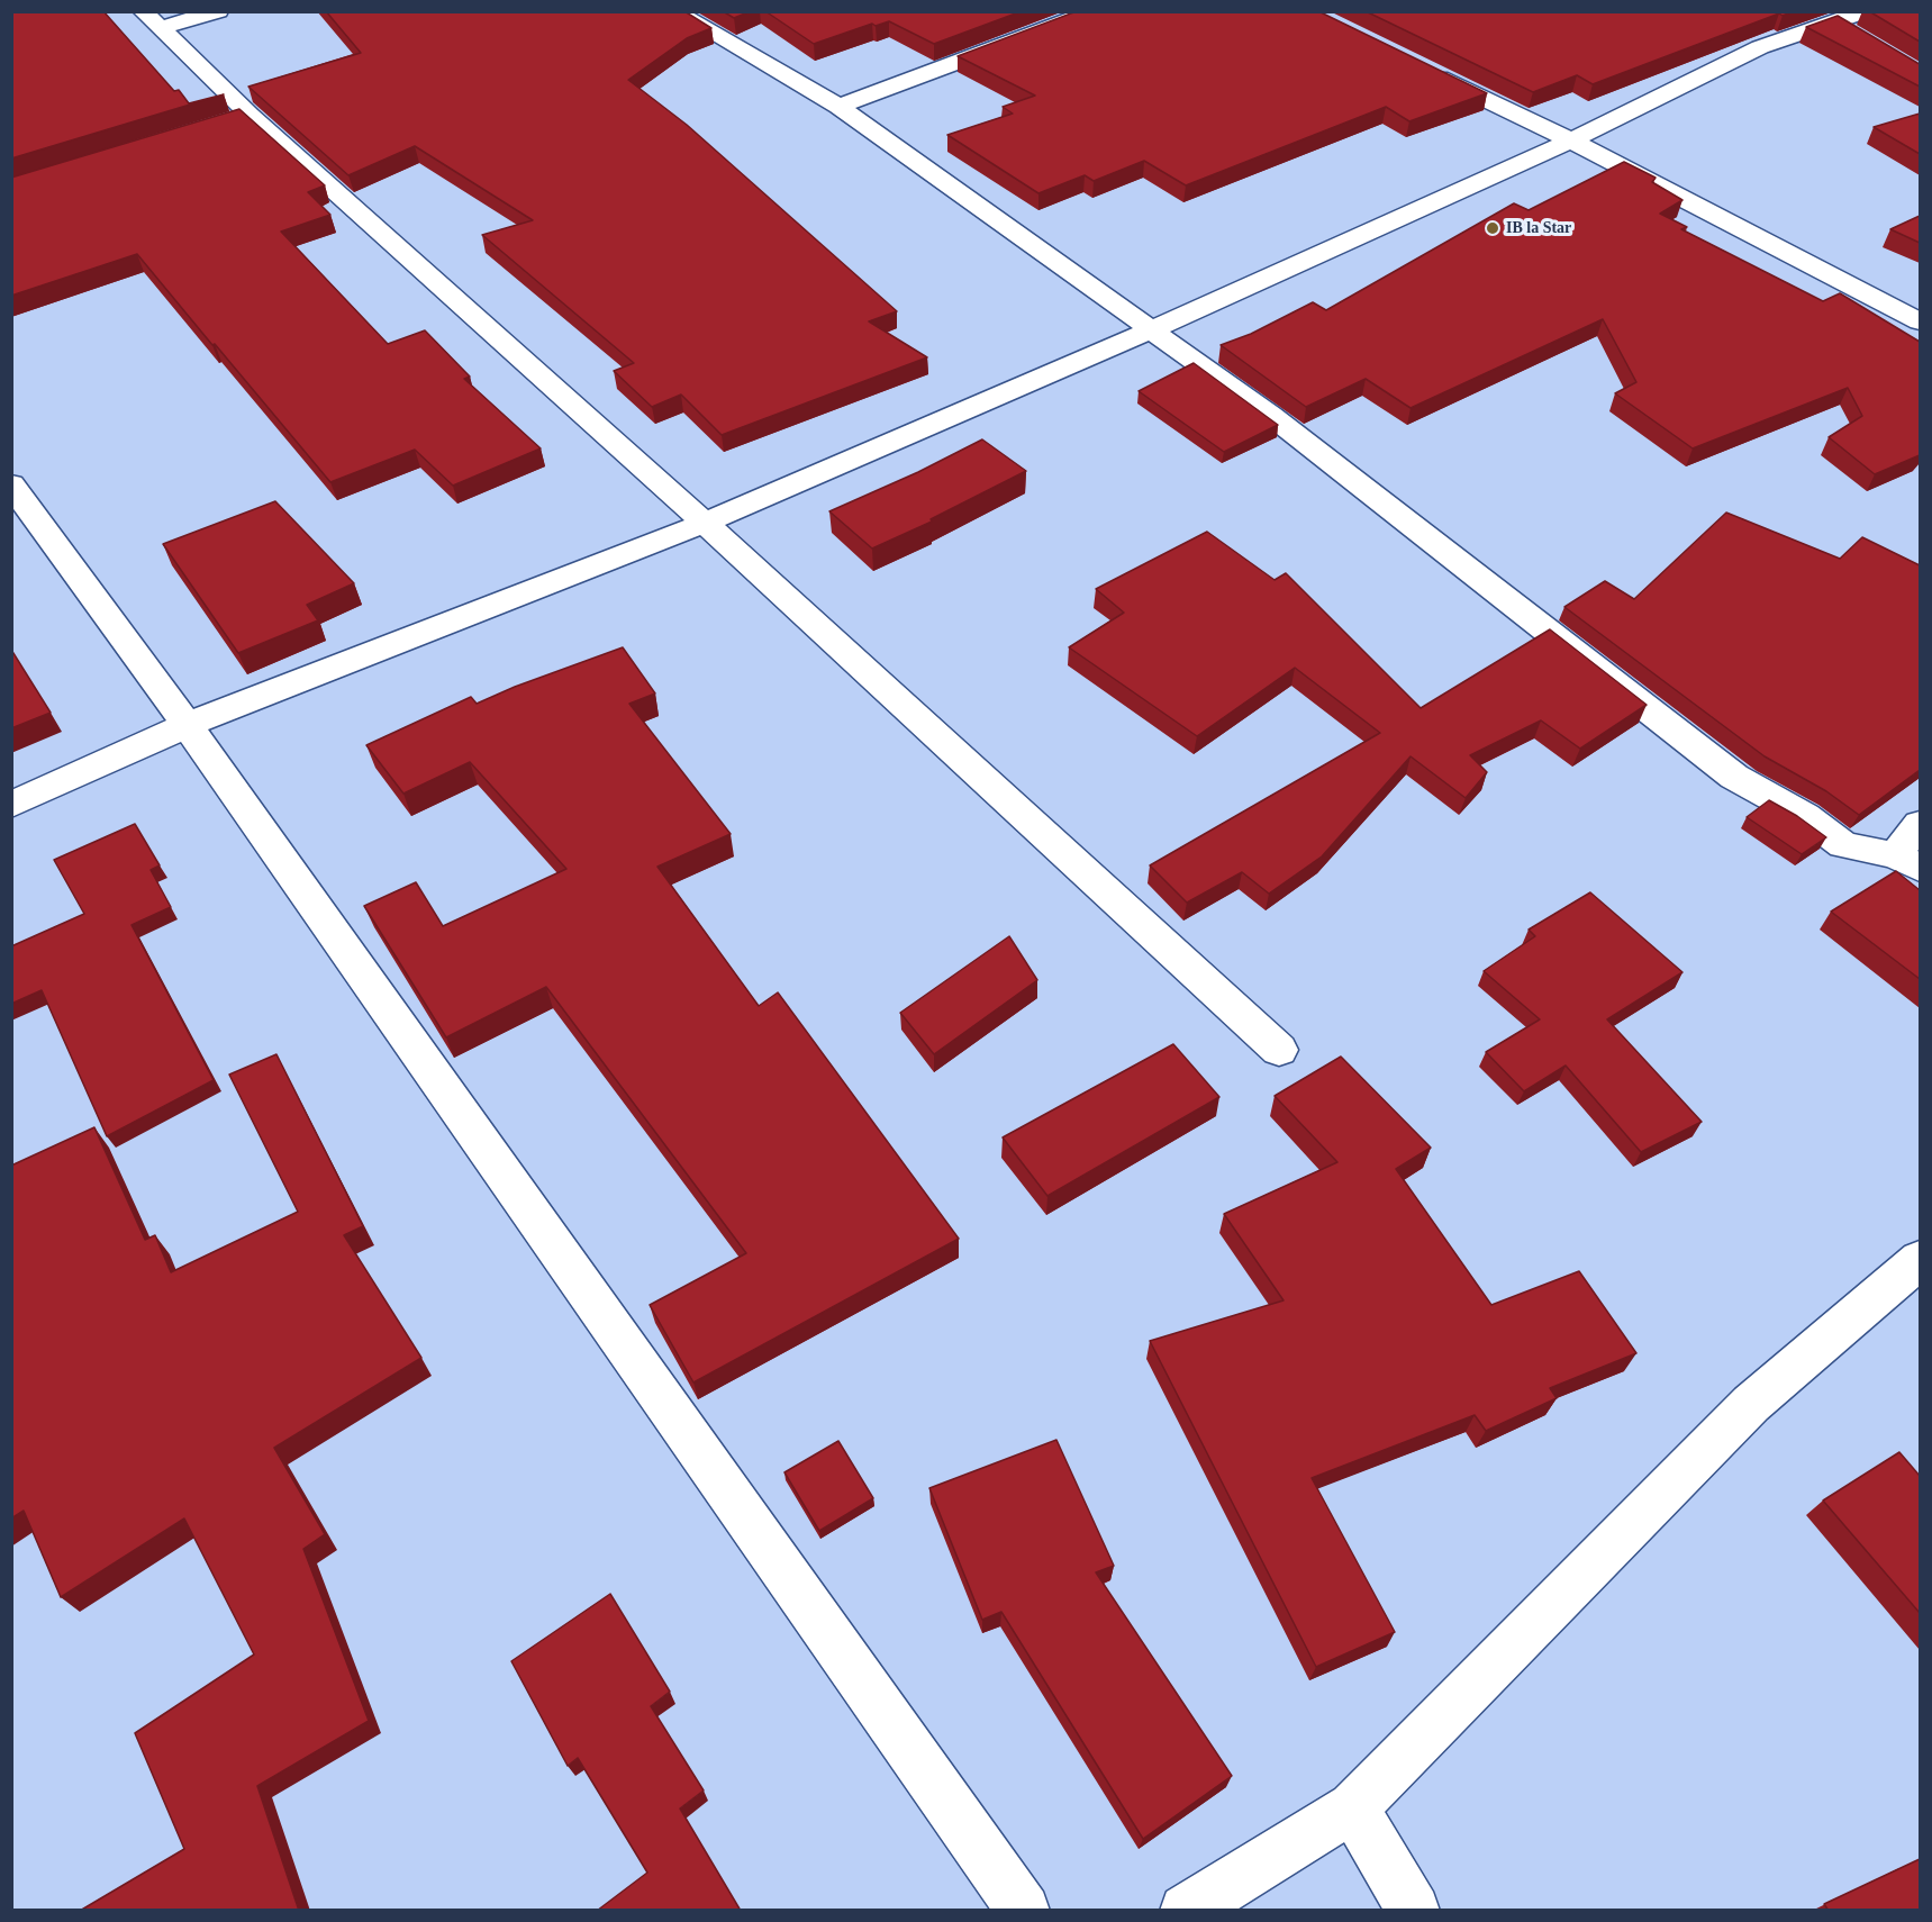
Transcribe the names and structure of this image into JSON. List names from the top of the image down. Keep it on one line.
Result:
{"places":["IB la Star"]}
